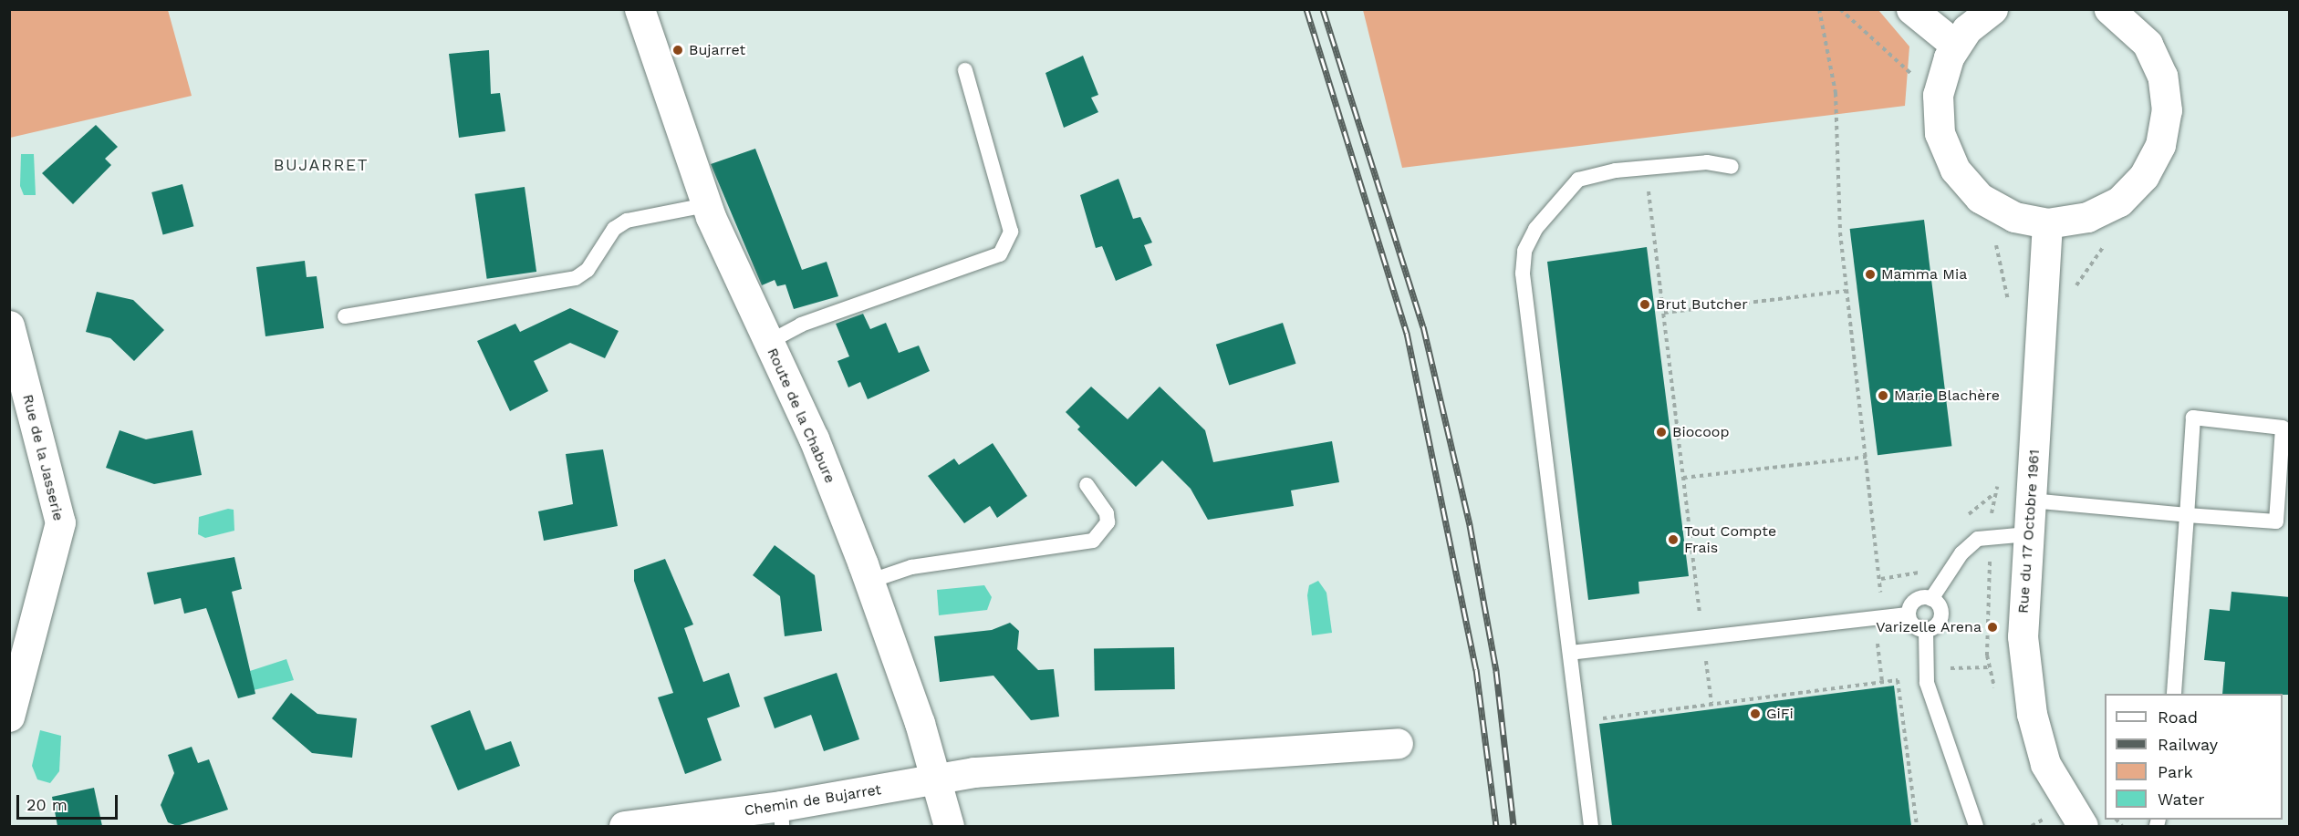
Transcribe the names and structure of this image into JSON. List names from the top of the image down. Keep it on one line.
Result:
{"streets":{"street":["Route de la Chabure","Rue de la Jasserie","Rue du 17 Octobre 1961","Chemin de Bujarret"]},"crossings":[["Route de la Chabure","Chemin de Bujarret"]],"districts":["BUJARRET"],"places":["Bujarret","Mamma Mia","Brut Butcher","Marie Blachère","Biocoop","Tout Compte Frais","Varizelle Arena","GiFi"],"legend":["Road","Railway","Park","Water"],"scale_bar":"20 m"}
